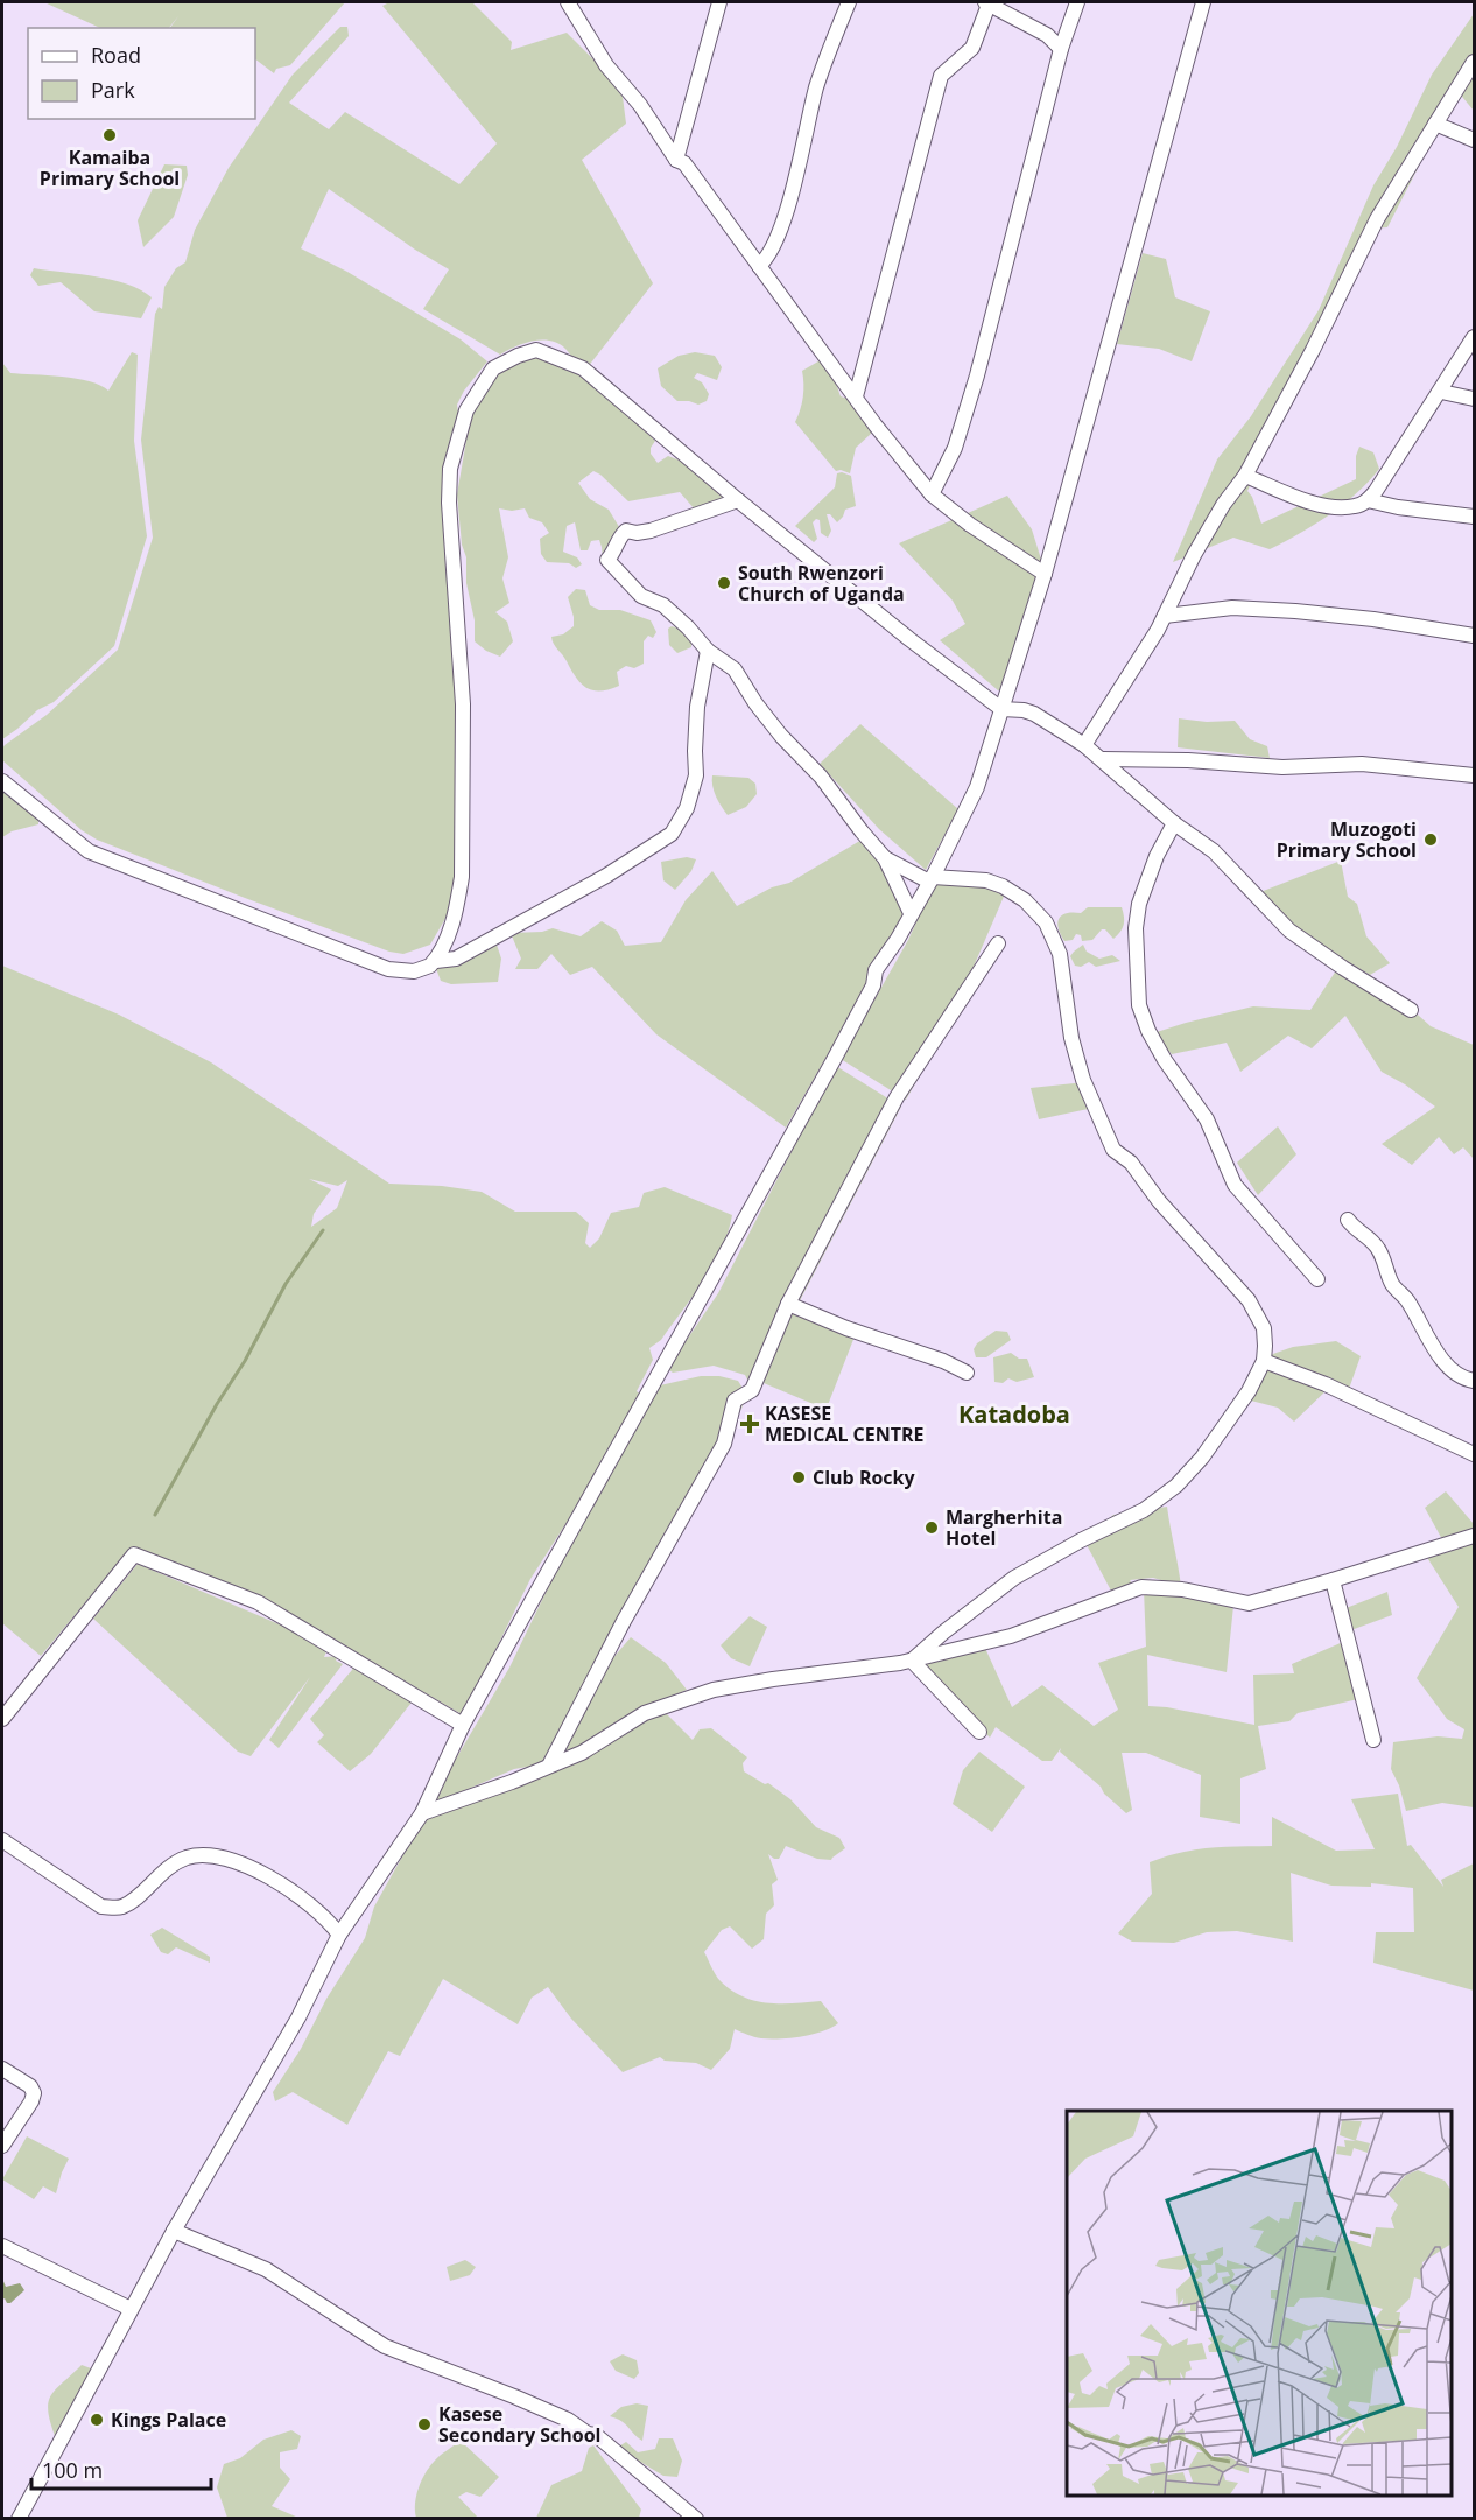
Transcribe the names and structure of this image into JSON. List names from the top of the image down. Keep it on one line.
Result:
{"districts":["Katadoba"],"places":{"other":["Kamaiba Primary School","South Rwenzori Church of Uganda","Muzogoti Primary School","Club Rocky","Margherhita Hotel","Kings Palace","Kasese Secondary School"],"health":["KASESE MEDICAL CENTRE"]},"legend":["Road","Park"],"scale_bar":"100 m"}
